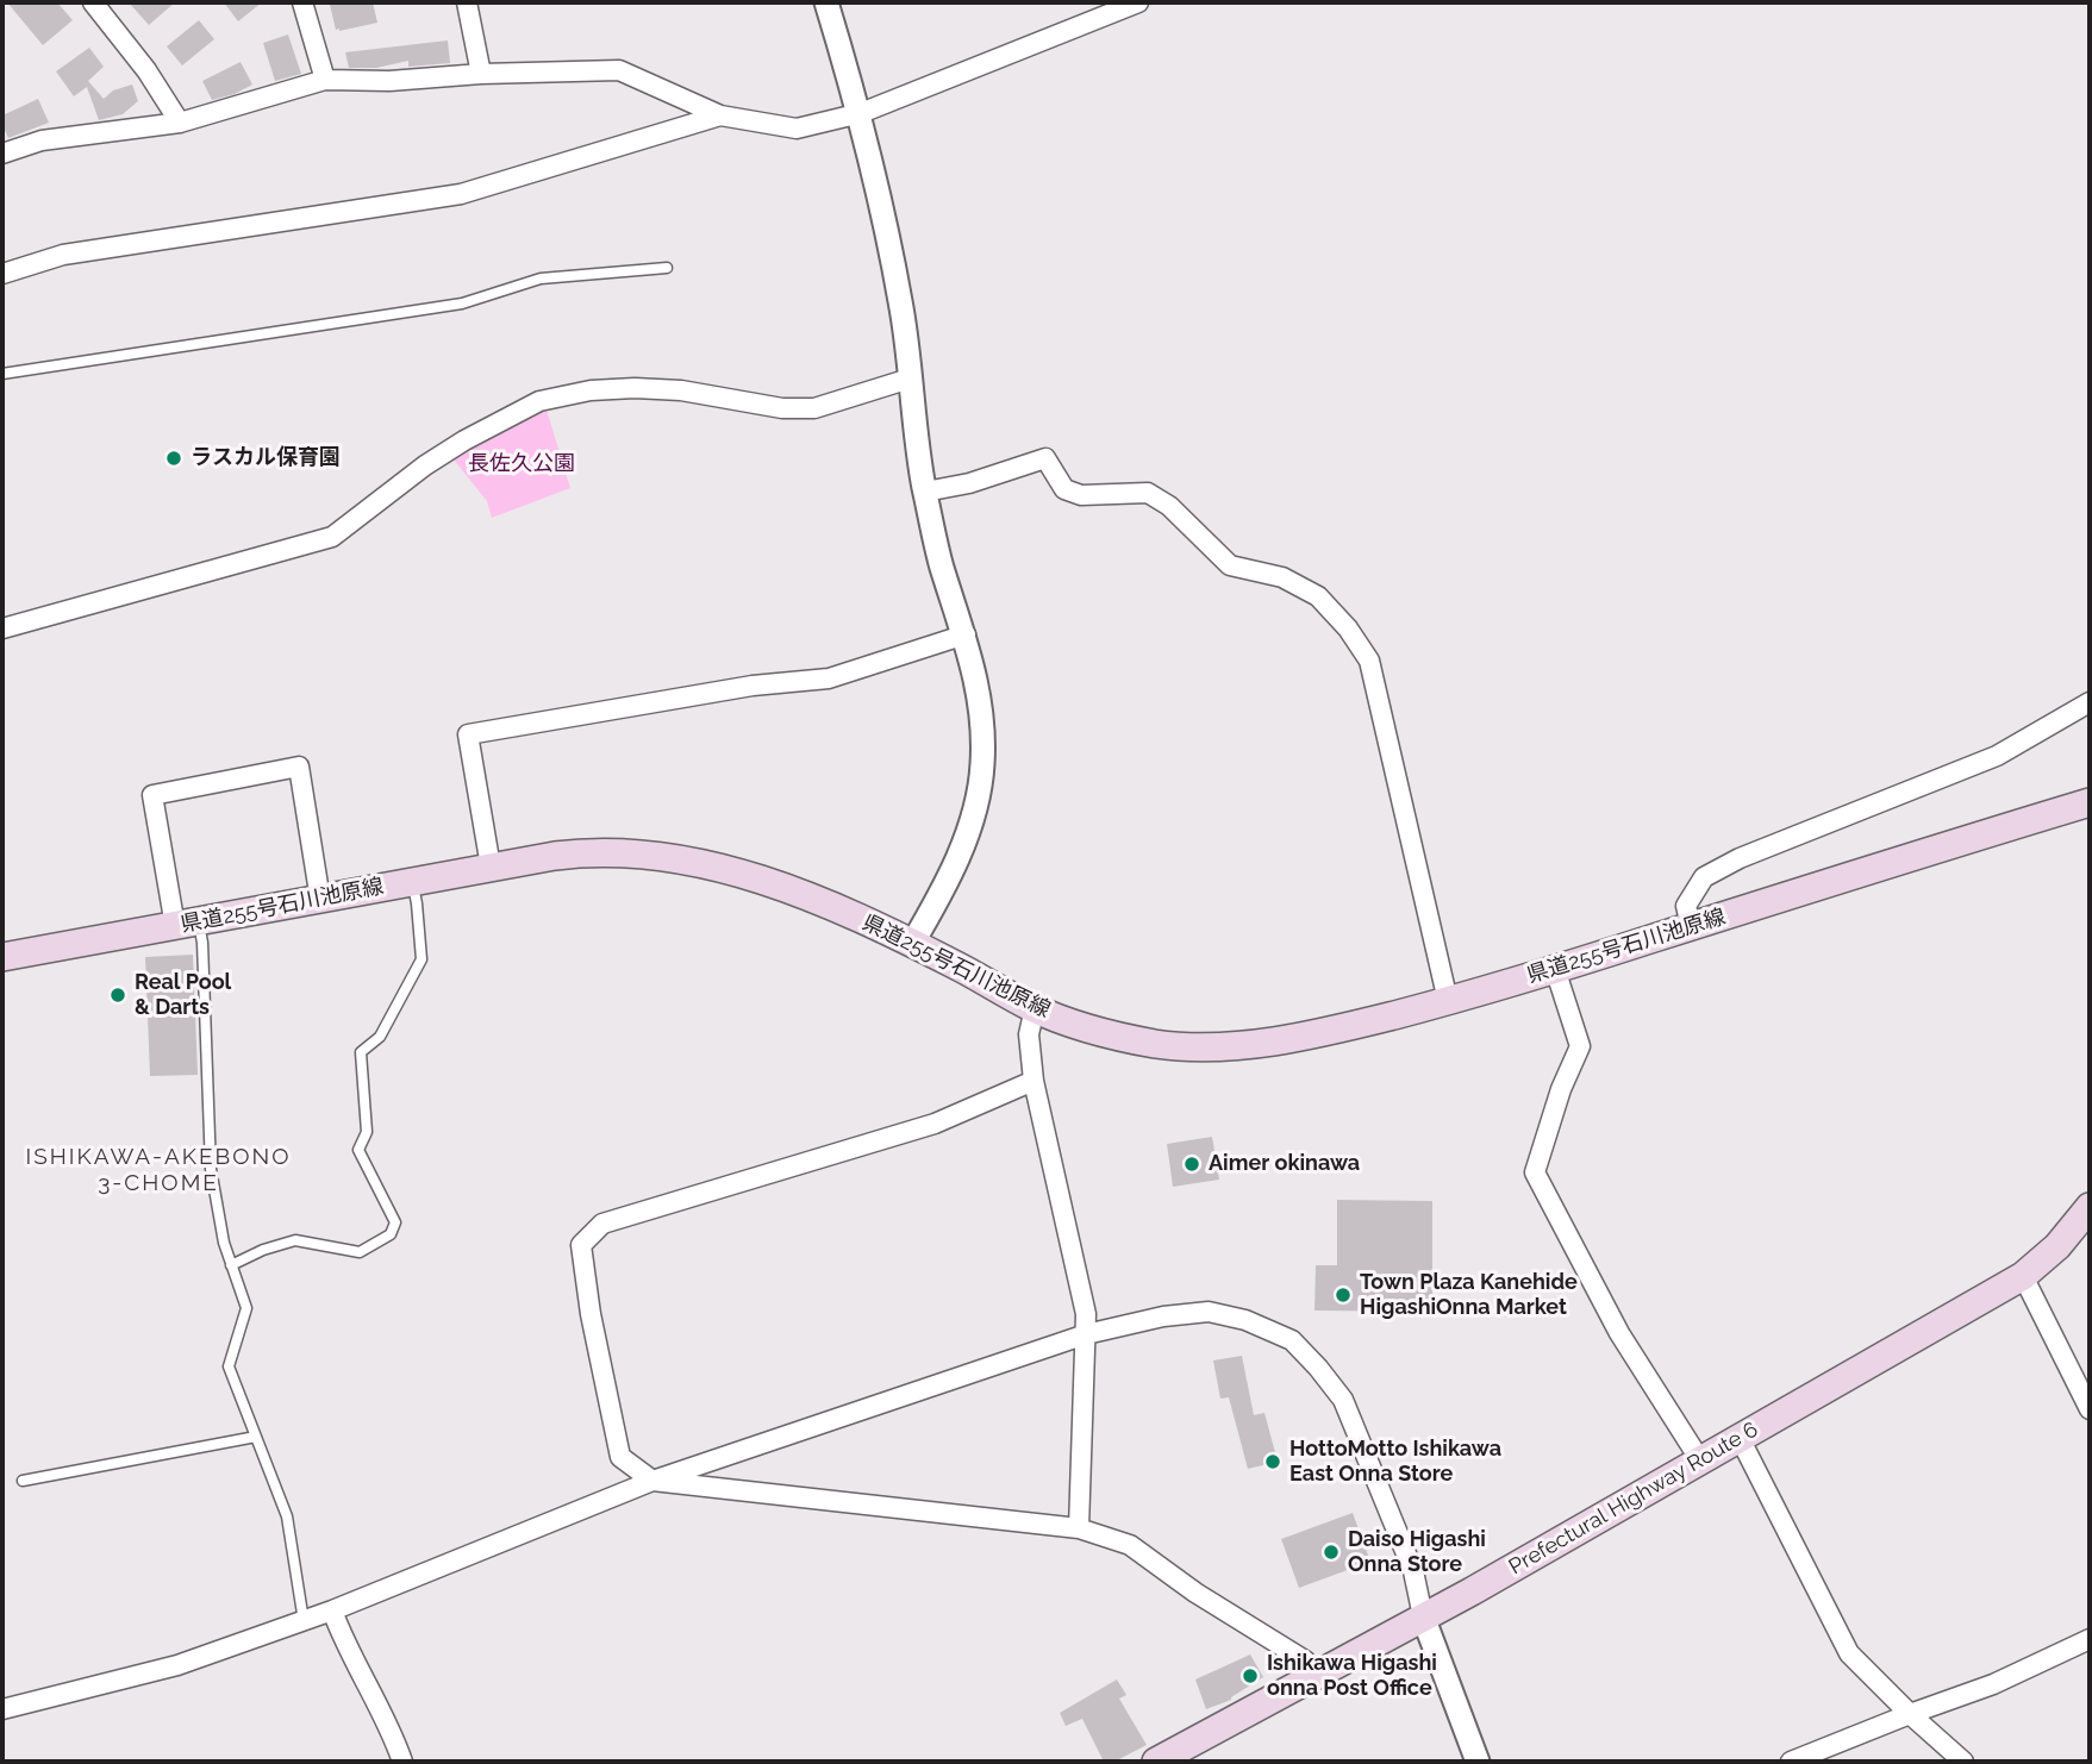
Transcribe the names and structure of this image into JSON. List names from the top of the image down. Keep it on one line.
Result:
{"streets":{"main road":["県道255号石川池原線","Prefectural Highway Route 6"]},"districts":["ISHIKAWA-AKEBONO 3-CHOME"],"parks":["長佐久公園"],"places":["ラスカル保育園","Real Pool & Darts","Aimer okinawa","Town Plaza Kanehide HigashiOnna Market","HottoMotto Ishikawa East Onna Store","Daiso Higashi Onna Store","Ishikawa Higashi onna Post Office"]}
